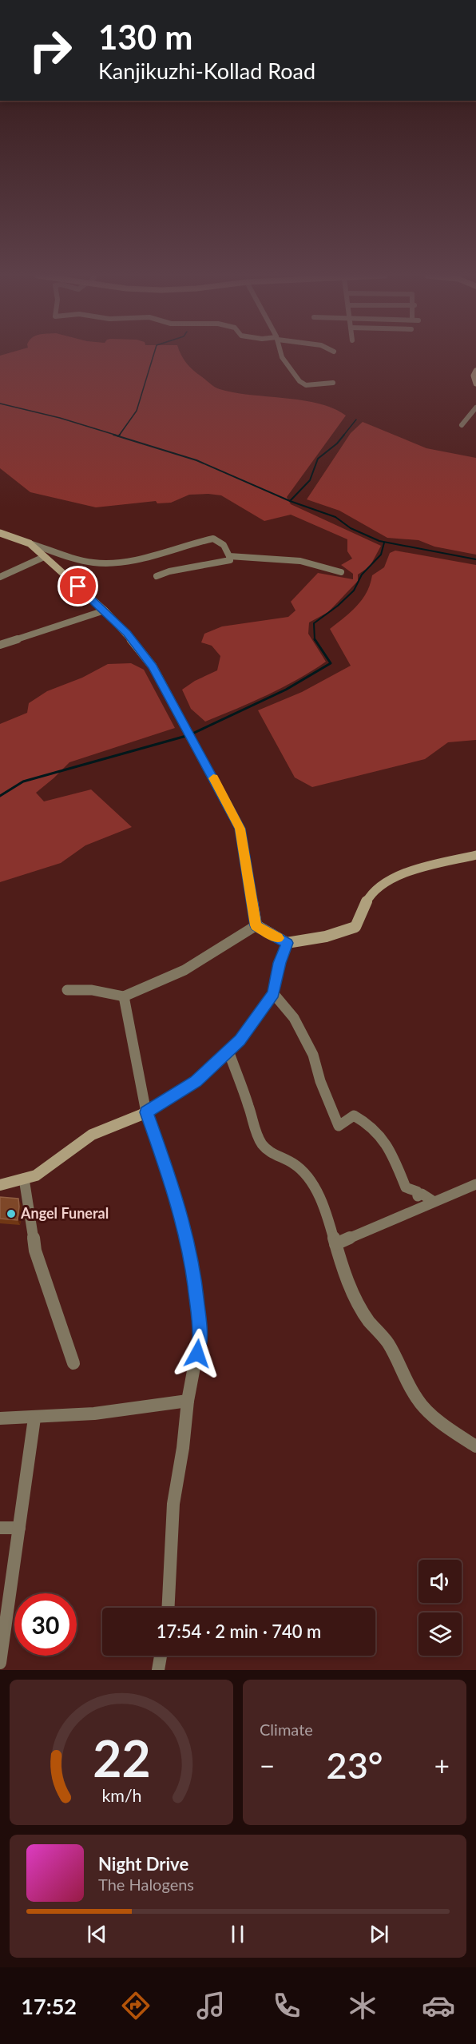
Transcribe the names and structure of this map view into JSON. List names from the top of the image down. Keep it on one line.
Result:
{"places":["Angel Funeral"],"page":{"turn":["130 m","Kanjikuzhi-Kollad Road"],"limit":"30","trip":"17:54 · 2 min · 740 m","tile":"Climate","heat":["−","23°","+"],"song":["Night Drive","The Halogens"],"tabs":"17:52","gauge":["22","km/h"]}}
